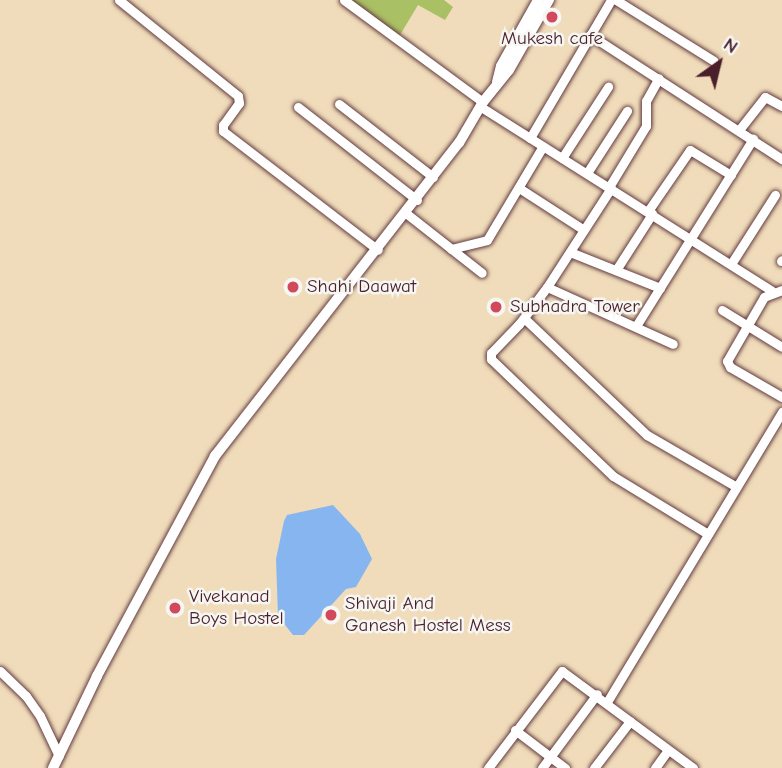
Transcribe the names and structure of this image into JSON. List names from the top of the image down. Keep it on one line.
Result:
{"places":["Mukesh cafe","Shahi Daawat","Subhadra Tower","Vivekanad Boys Hostel","Shivaji And Ganesh Hostel Mess"],"north":"top right"}
